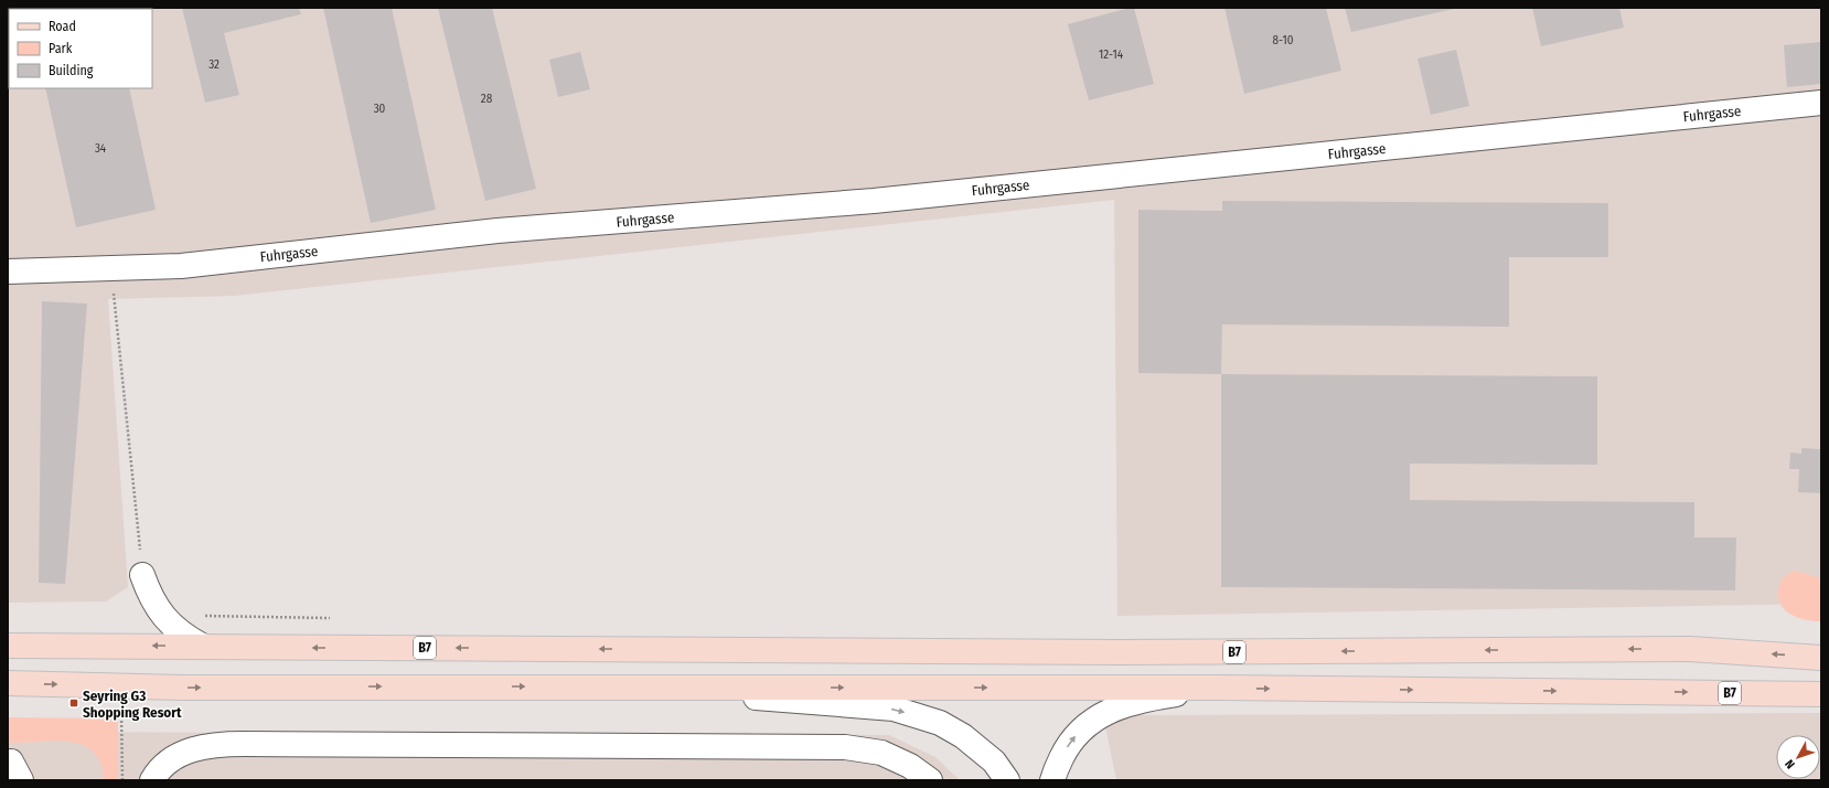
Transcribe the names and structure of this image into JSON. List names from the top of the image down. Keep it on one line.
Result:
{"streets":{"main road":["B7"],"street":["Fuhrgasse"]},"places":{"transit":["Seyring G3 Shopping Resort"]},"house_numbers":["8-10","12-14","32","28","30","34"],"legend":["Road","Park","Building"],"north":"bottom left"}
